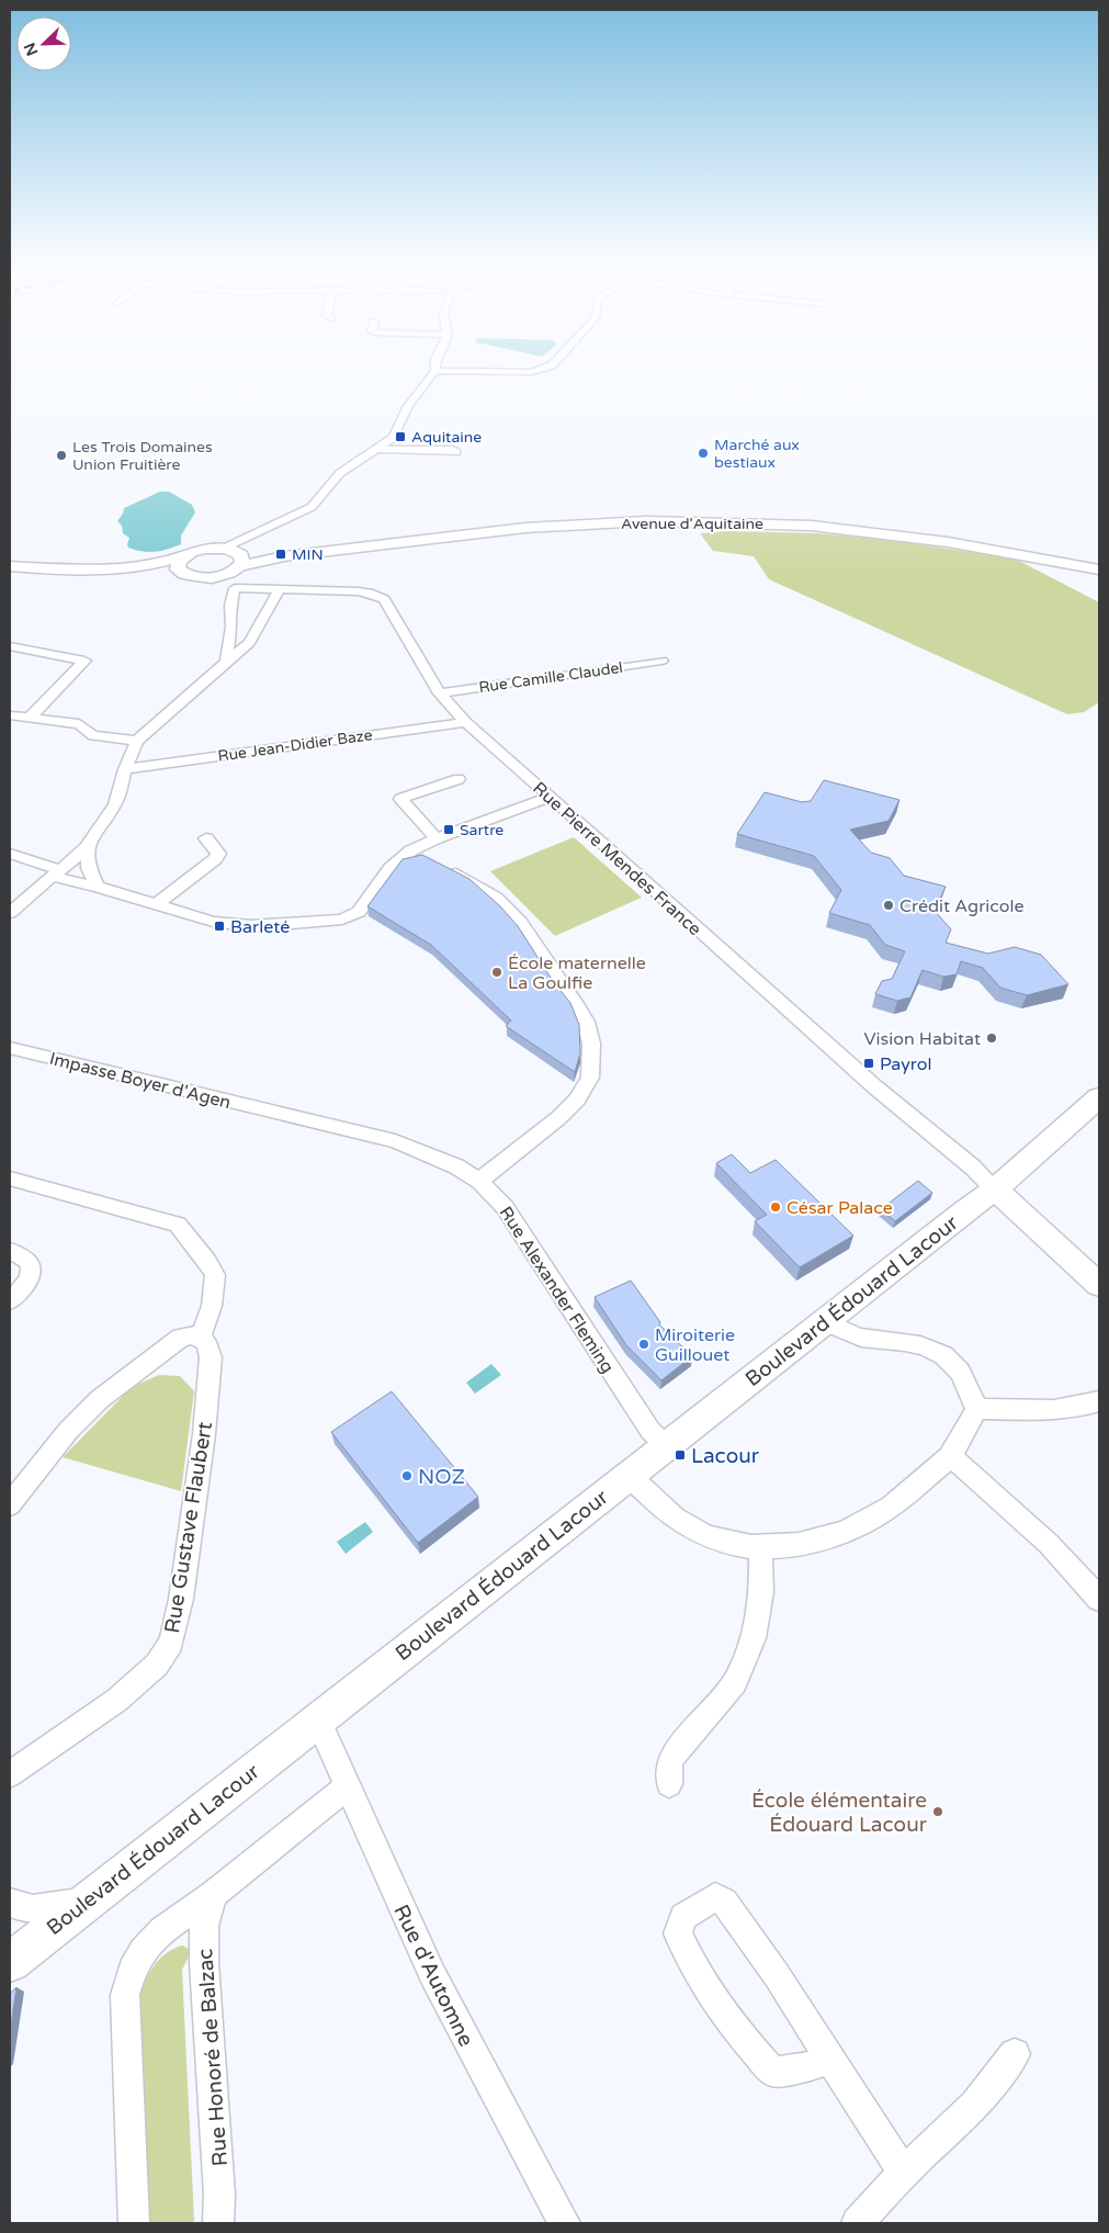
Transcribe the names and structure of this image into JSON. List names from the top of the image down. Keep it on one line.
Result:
{"streets":{"street":["Avenue d'Aquitaine","Rue Camille Claudel","Rue Jean-Didier Baze","Rue Pierre Mendes France","Impasse Boyer d'Agen","Rue Alexander Fleming","Boulevard Édouard Lacour","Rue Gustave Flaubert","Rue d'Automne","Rue Honoré de Balzac"]},"crossings":[["Rue Camille Claudel","Rue Pierre Mendes France"],["Rue Jean-Didier Baze","Rue Pierre Mendes France"],["Rue Pierre Mendes France","Boulevard Édouard Lacour"],["Impasse Boyer d'Agen","Rue Alexander Fleming"],["Rue Alexander Fleming","Boulevard Édouard Lacour"],["Boulevard Édouard Lacour","Rue d'Automne"]],"places":{"transit":["Aquitaine","MIN","Sartre","Barleté","Payrol","Lacour"],"other":["Marché aux bestiaux","Les Trois Domaines Union Fruitière","Crédit Agricole","École maternelle La Goulfie","Vision Habitat","César Palace","Miroiterie Guillouet","NOZ","École élémentaire Édouard Lacour"]},"north":"bottom left"}
